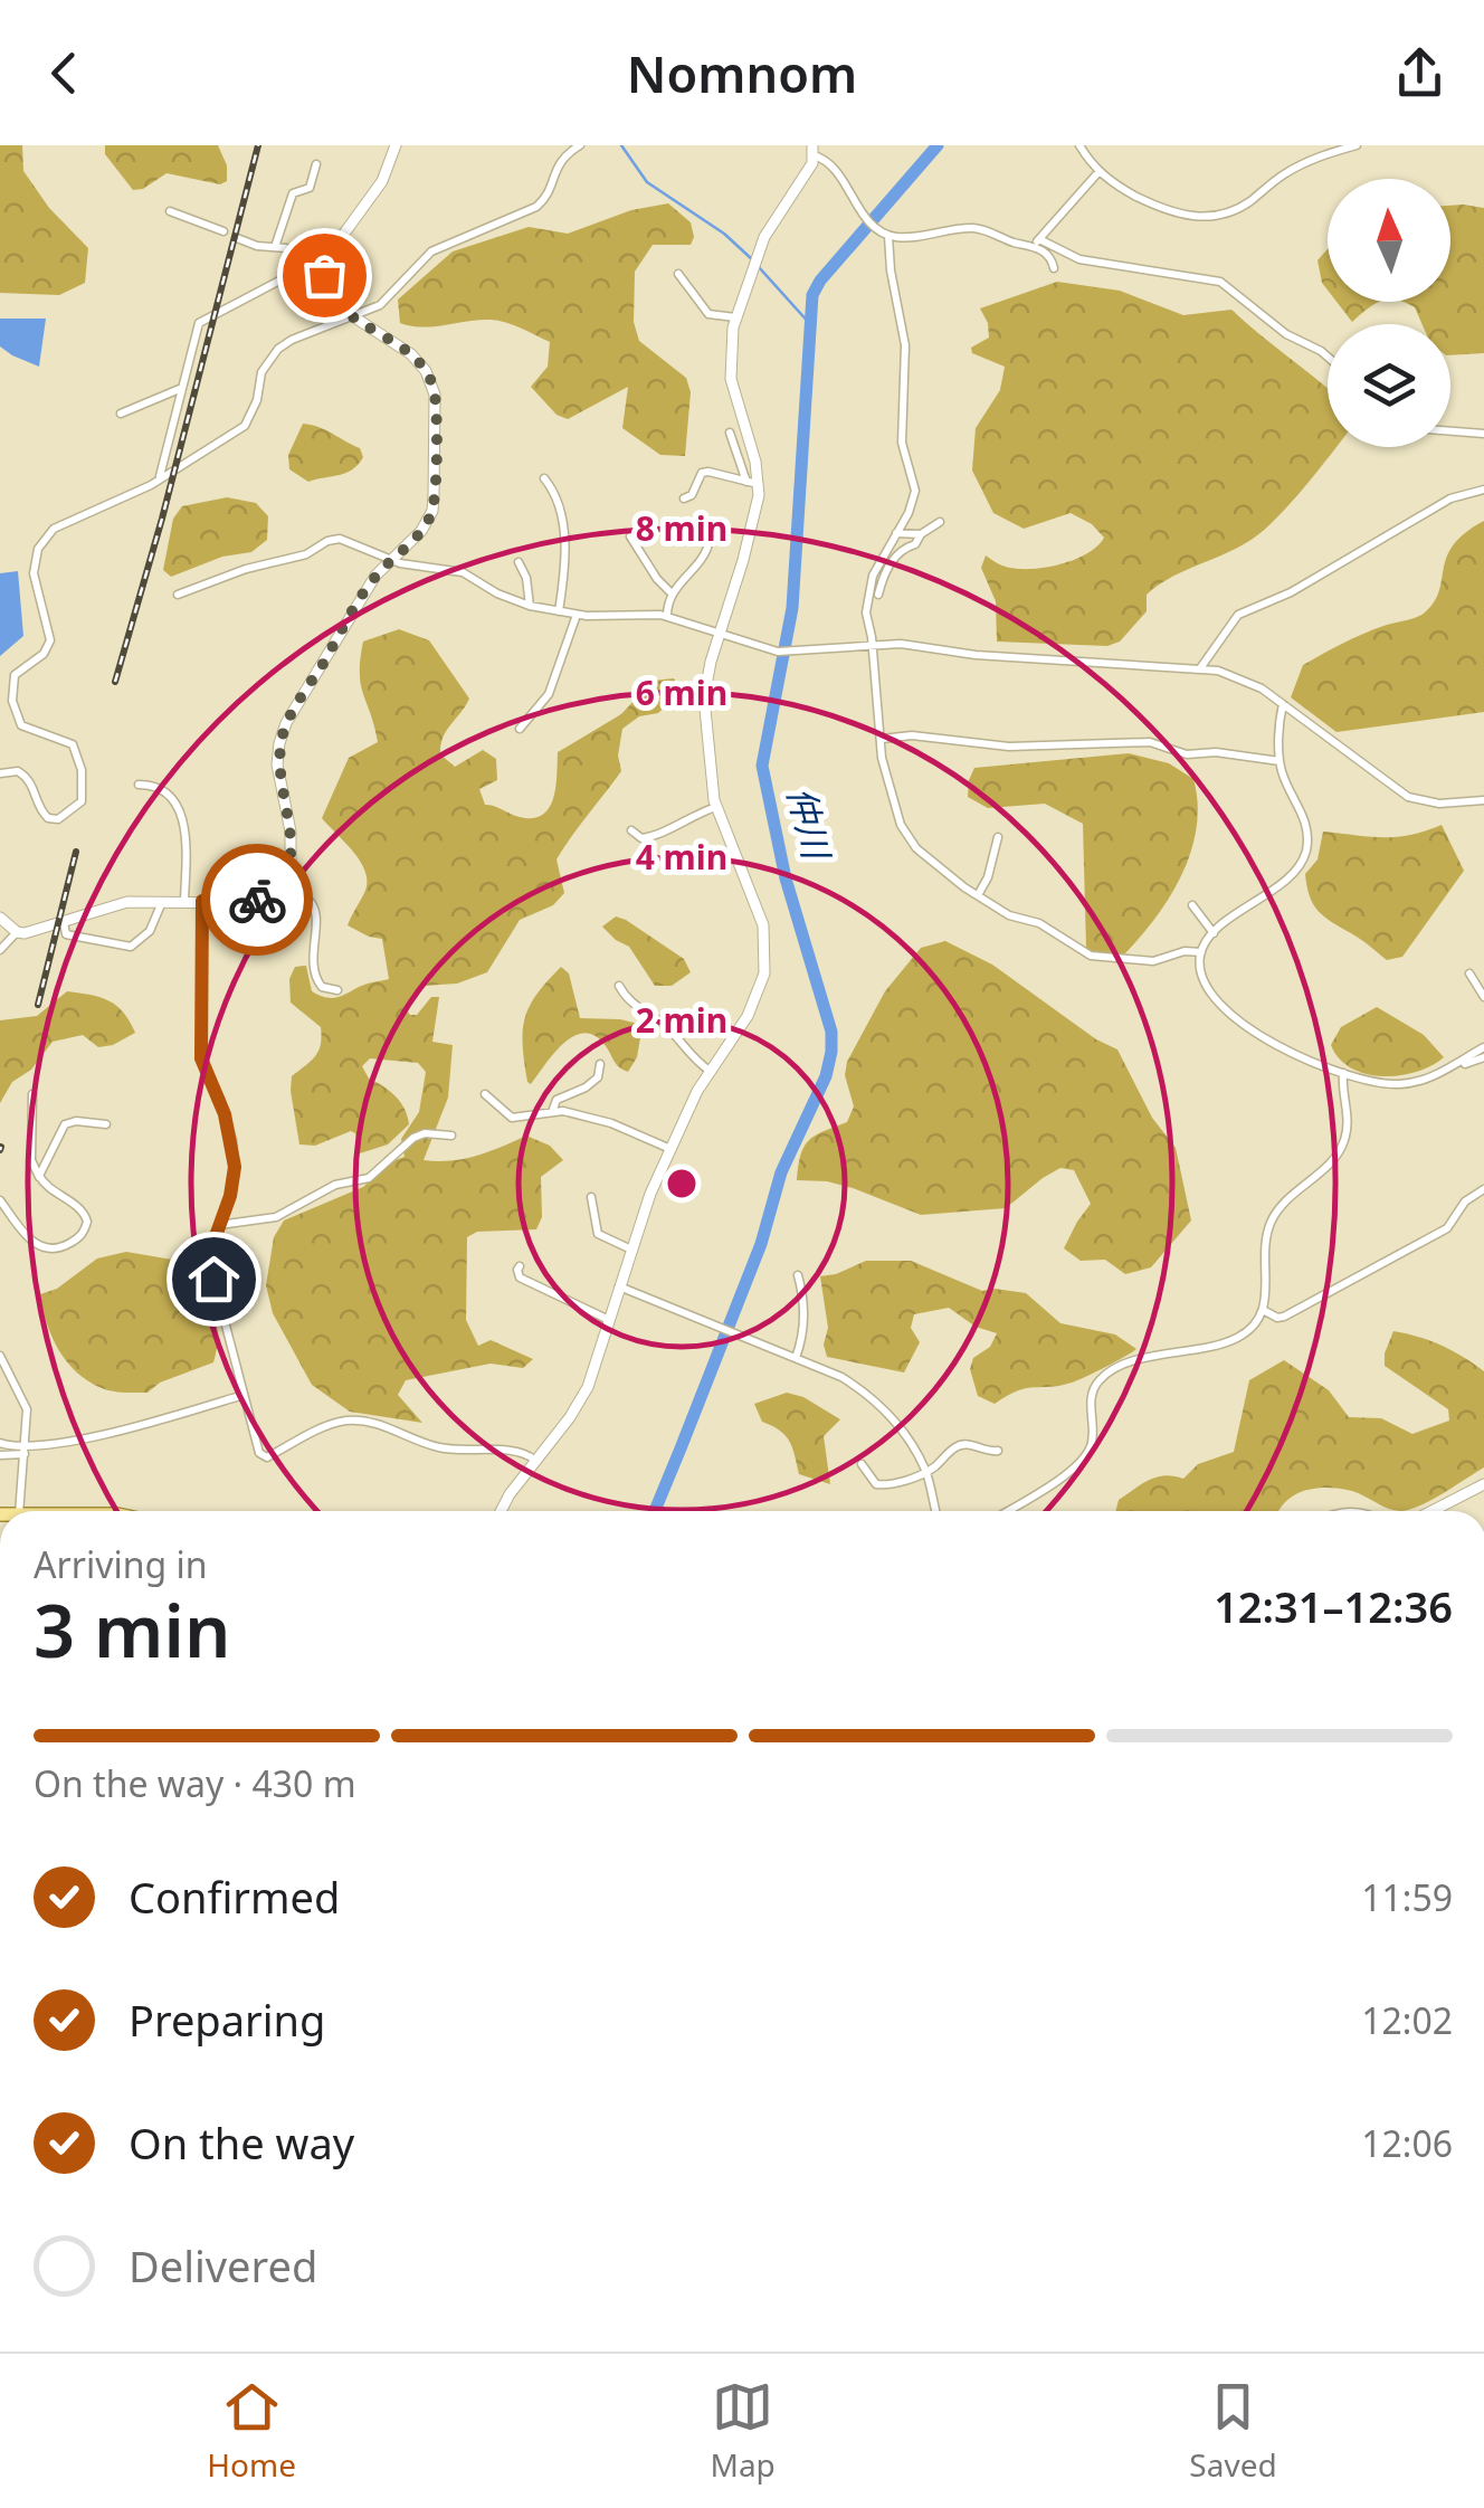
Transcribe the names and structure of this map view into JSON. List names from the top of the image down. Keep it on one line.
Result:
{"water":["仲川"],"north":"top","page":{"header":"Nomnom","heading":["3 min","Arriving in","12:31–12:36"],"bar":"On the way · 430 m","list":[["Confirmed","11:59"],["Preparing","12:02"],["On the way","12:06"],"Delivered"],"tabs":["Home","Map","Saved"]},"rings":["8 min","6 min","4 min","2 min"]}
